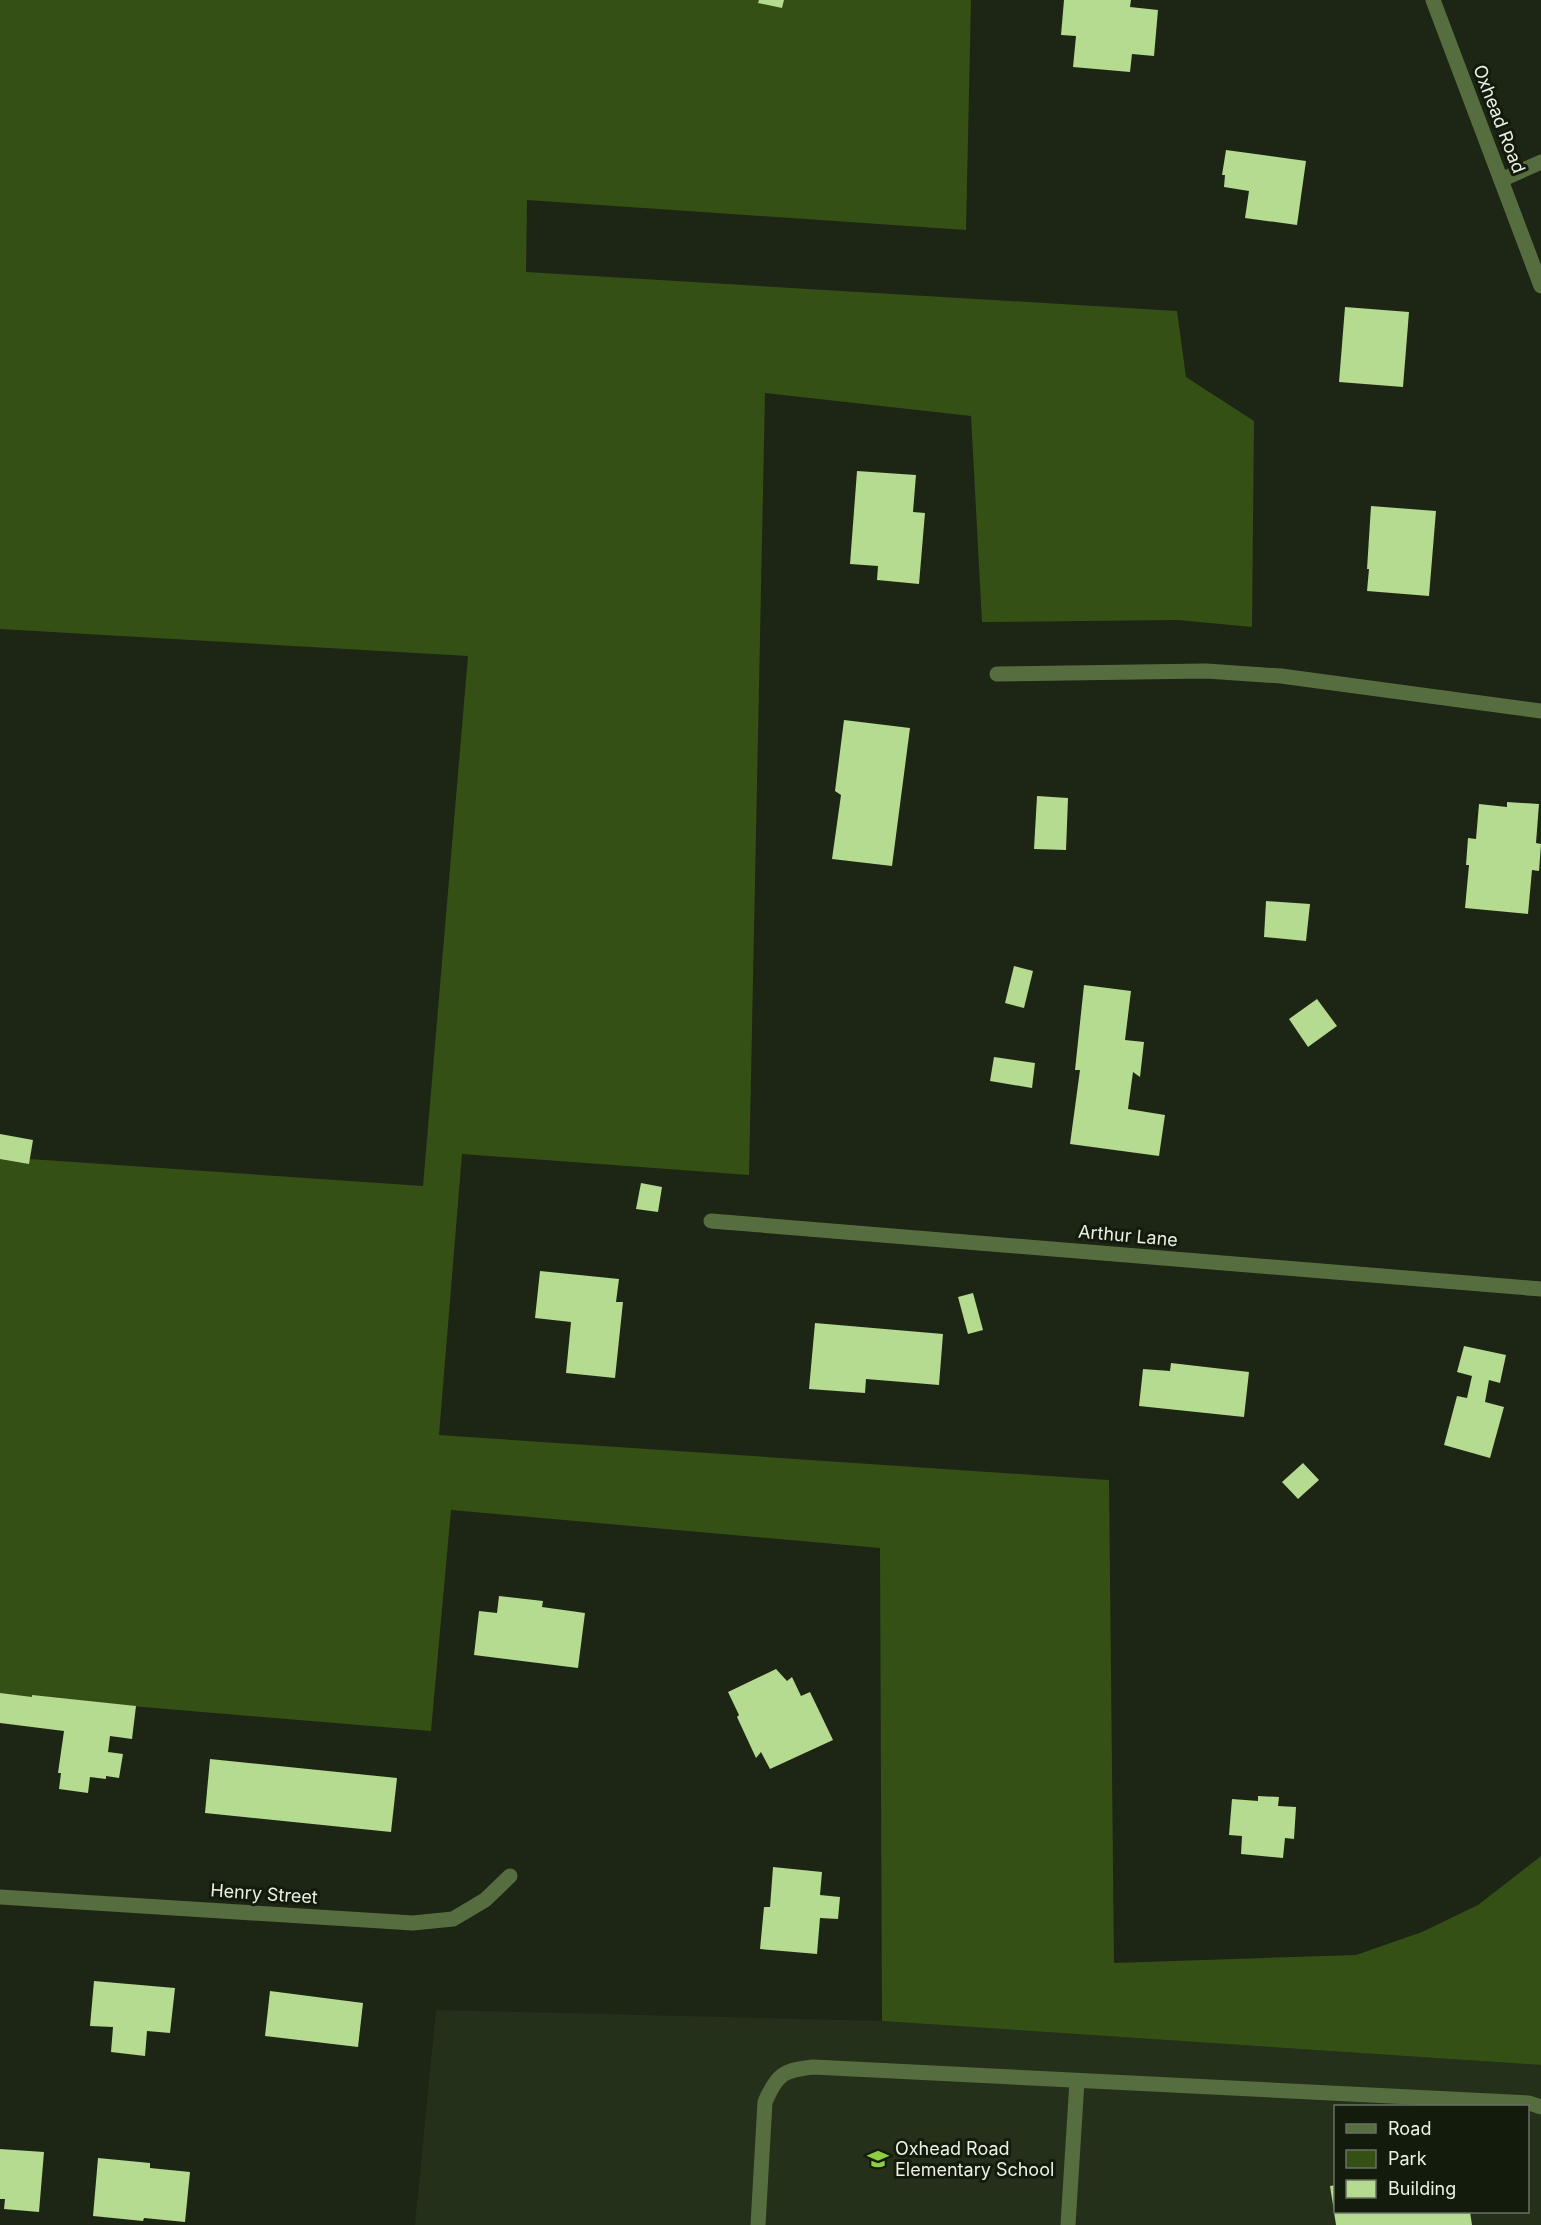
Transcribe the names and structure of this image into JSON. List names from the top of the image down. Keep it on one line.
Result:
{"streets":{"street":["Oxhead Road","Arthur Lane","Henry Street"]},"places":{"school or university":["Oxhead Road Elementary School"]},"legend":["Road","Park","Building"]}
